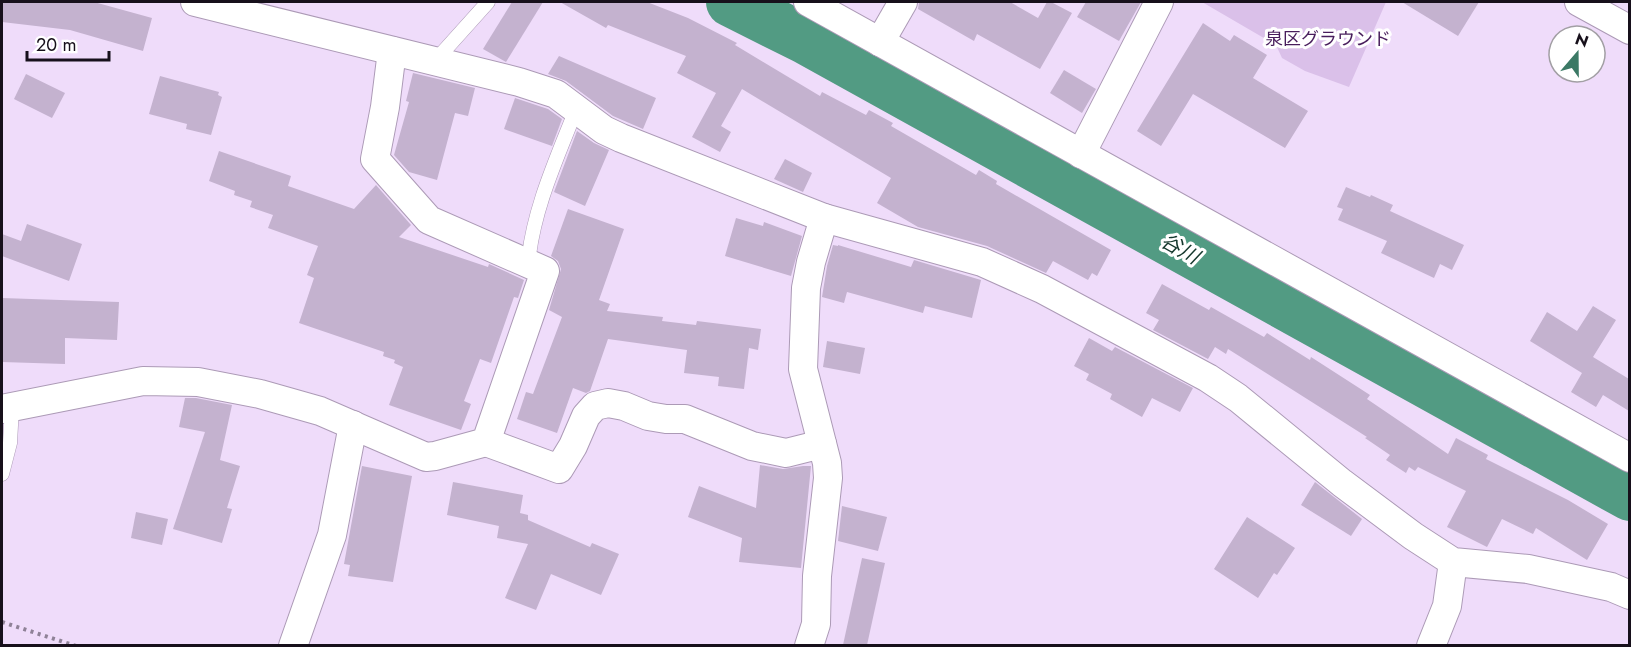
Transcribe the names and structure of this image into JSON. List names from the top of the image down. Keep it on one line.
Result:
{"water":["谷川"],"parks":["泉区グラウンド"],"scale_bar":"20 m","north":"top"}
